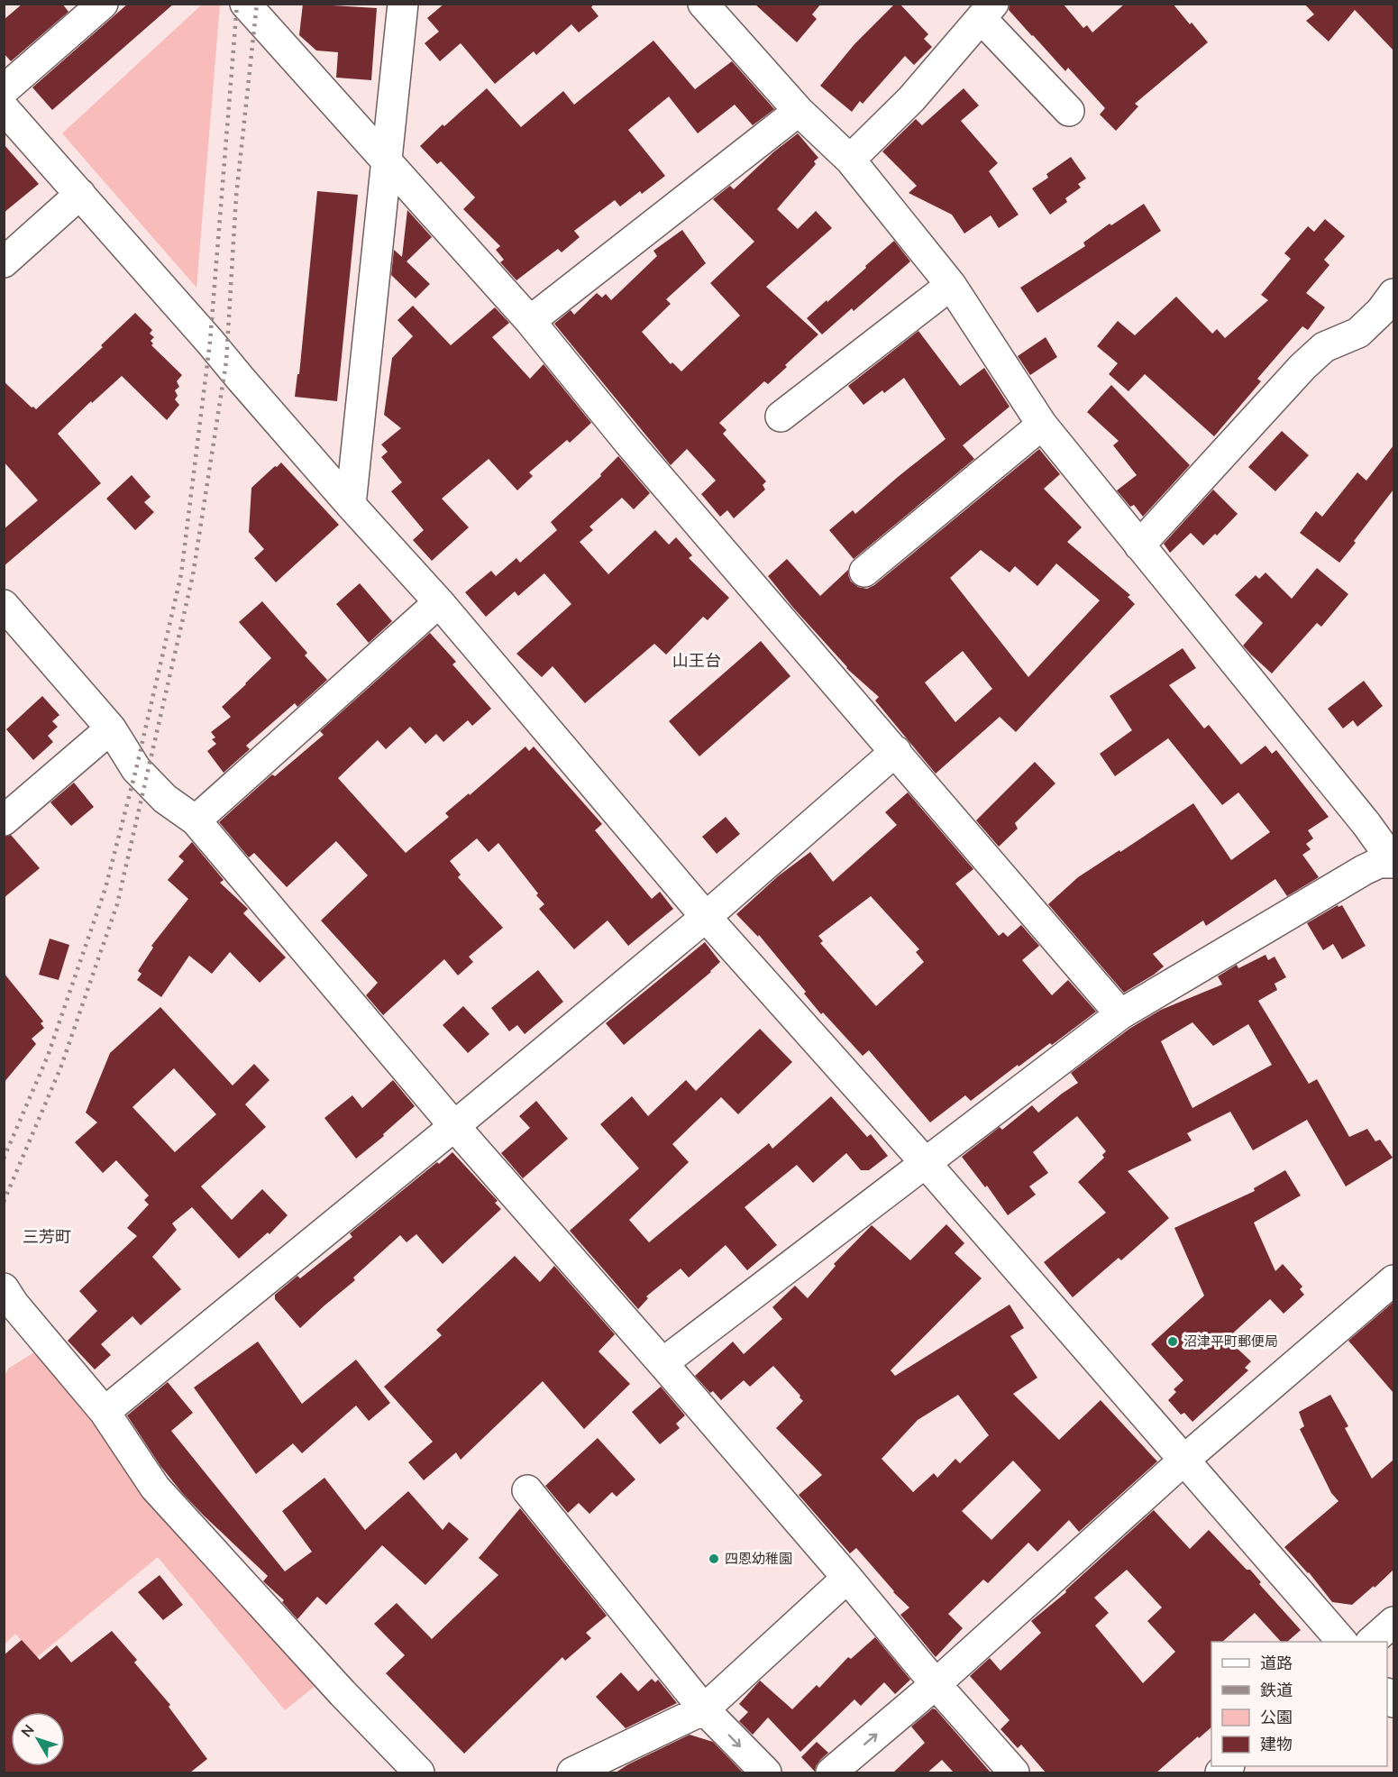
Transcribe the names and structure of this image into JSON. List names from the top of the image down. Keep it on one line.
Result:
{"districts":["山王台","三芳町"],"places":["沼津平町郵便局","四恩幼稚園"],"legend":["道路","鉄道","公園","建物"],"north":"top left"}
